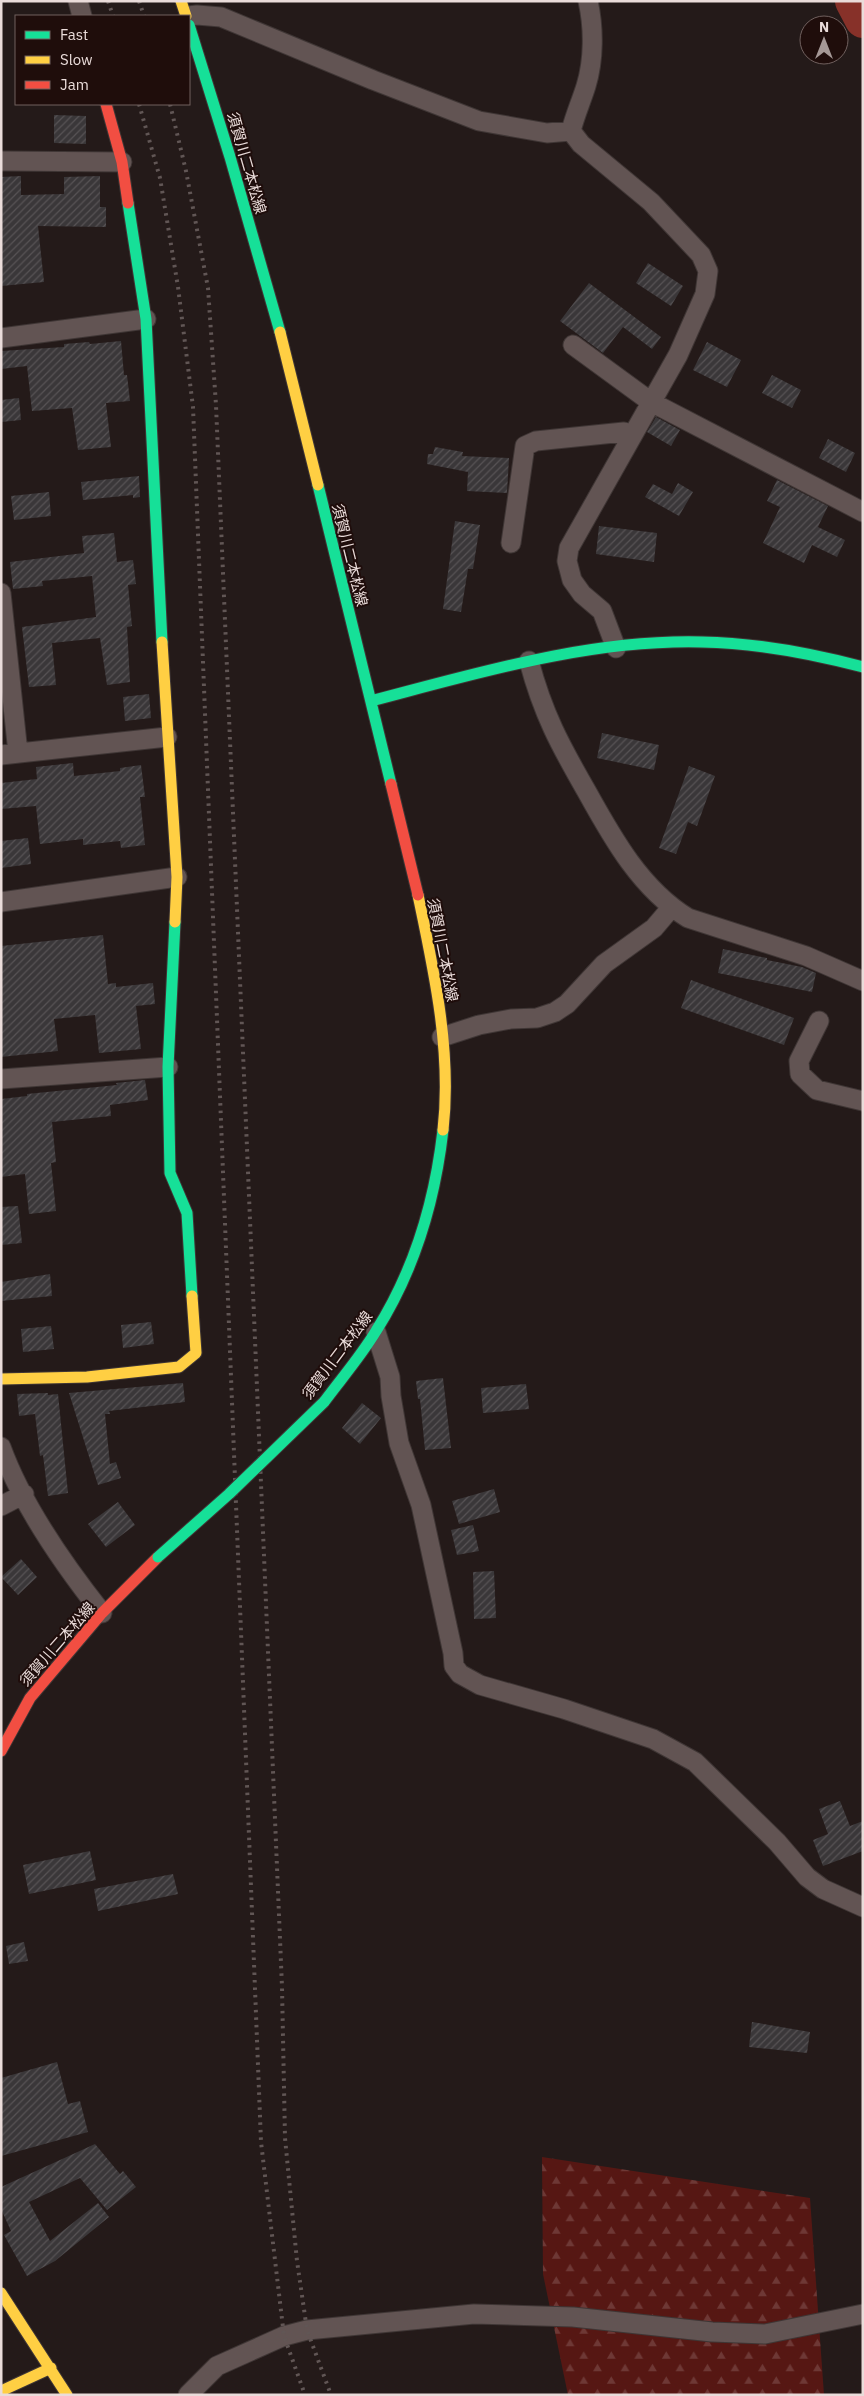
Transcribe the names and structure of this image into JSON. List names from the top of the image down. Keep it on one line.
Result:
{"streets":{"main road":["須賀川二本松線"]},"legend":["Fast","Slow","Jam"],"north":"top"}
